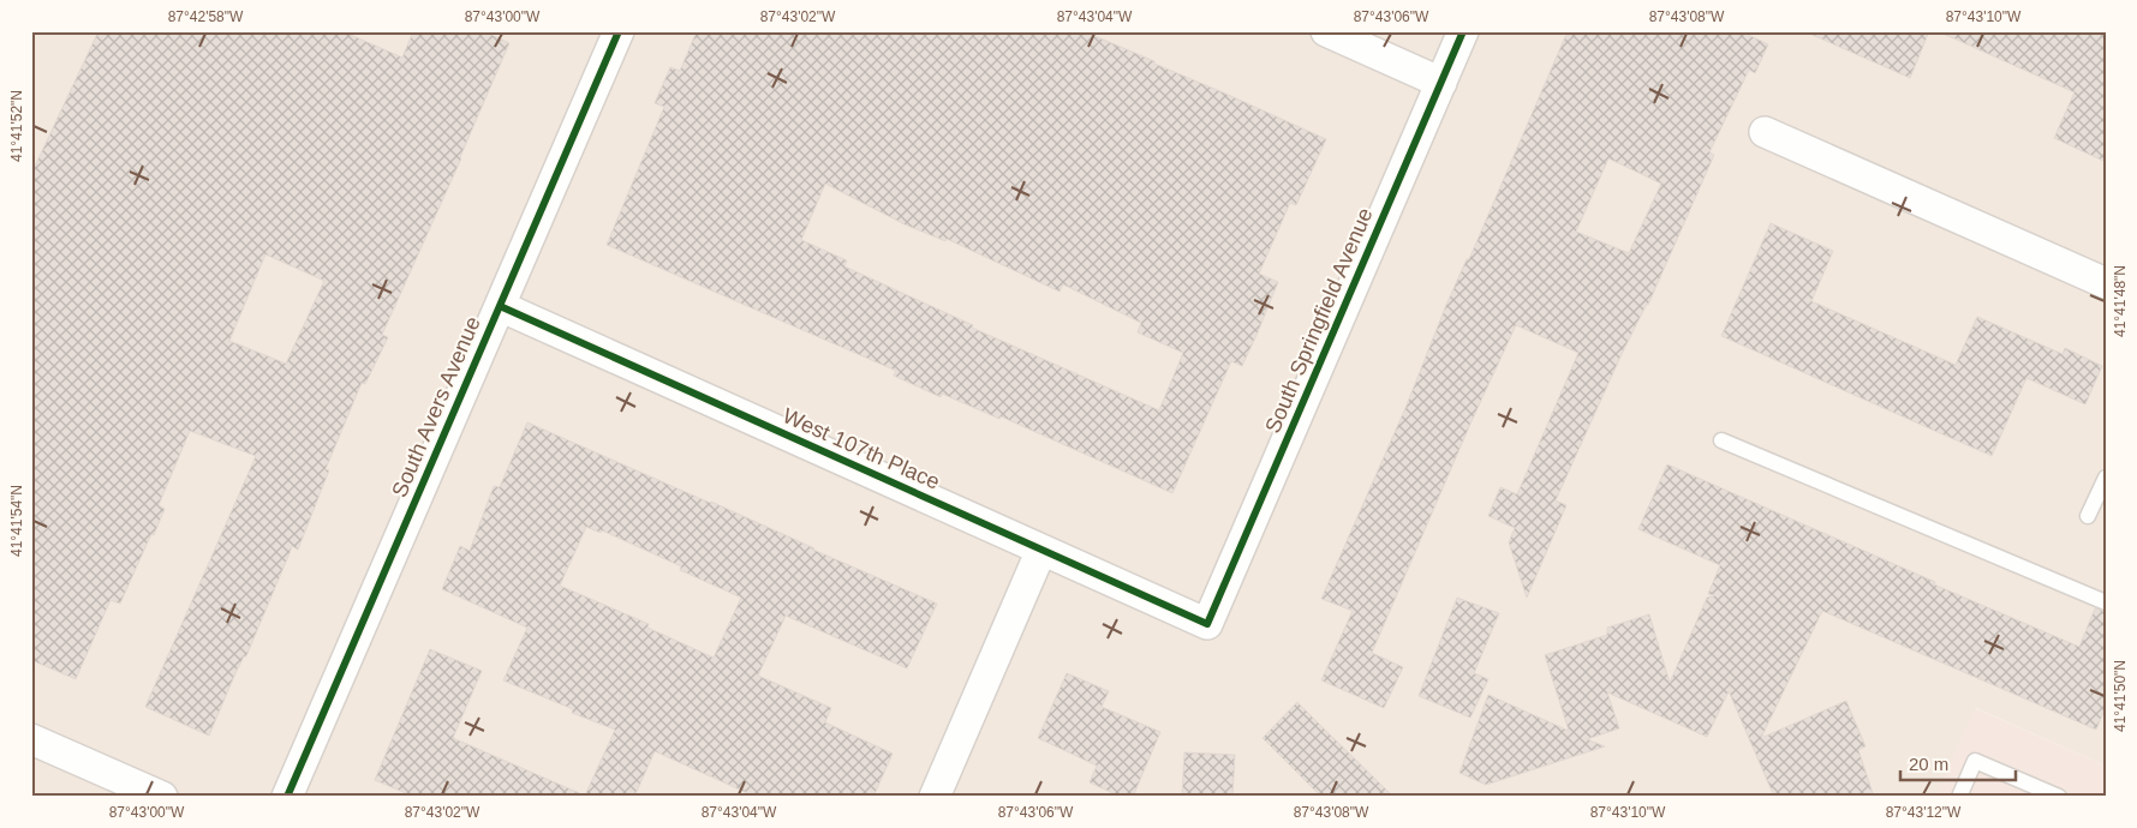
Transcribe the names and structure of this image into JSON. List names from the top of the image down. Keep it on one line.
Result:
{"streets":{"street":["South Springfield Avenue","South Avers Avenue","West 107th Place"]},"crossings":[["South Springfield Avenue","West 107th Place"],["South Avers Avenue","West 107th Place"]],"scale_bar":"20 m","coordinates":["87°42'58\"W","87°43'00\"W","87°43'02\"W","87°43'04\"W","87°43'06\"W","87°43'08\"W","87°43'10\"W","41°41'52\"N","41°41'48\"N","41°41'54\"N","41°41'50\"N","87°43'12\"W"]}
